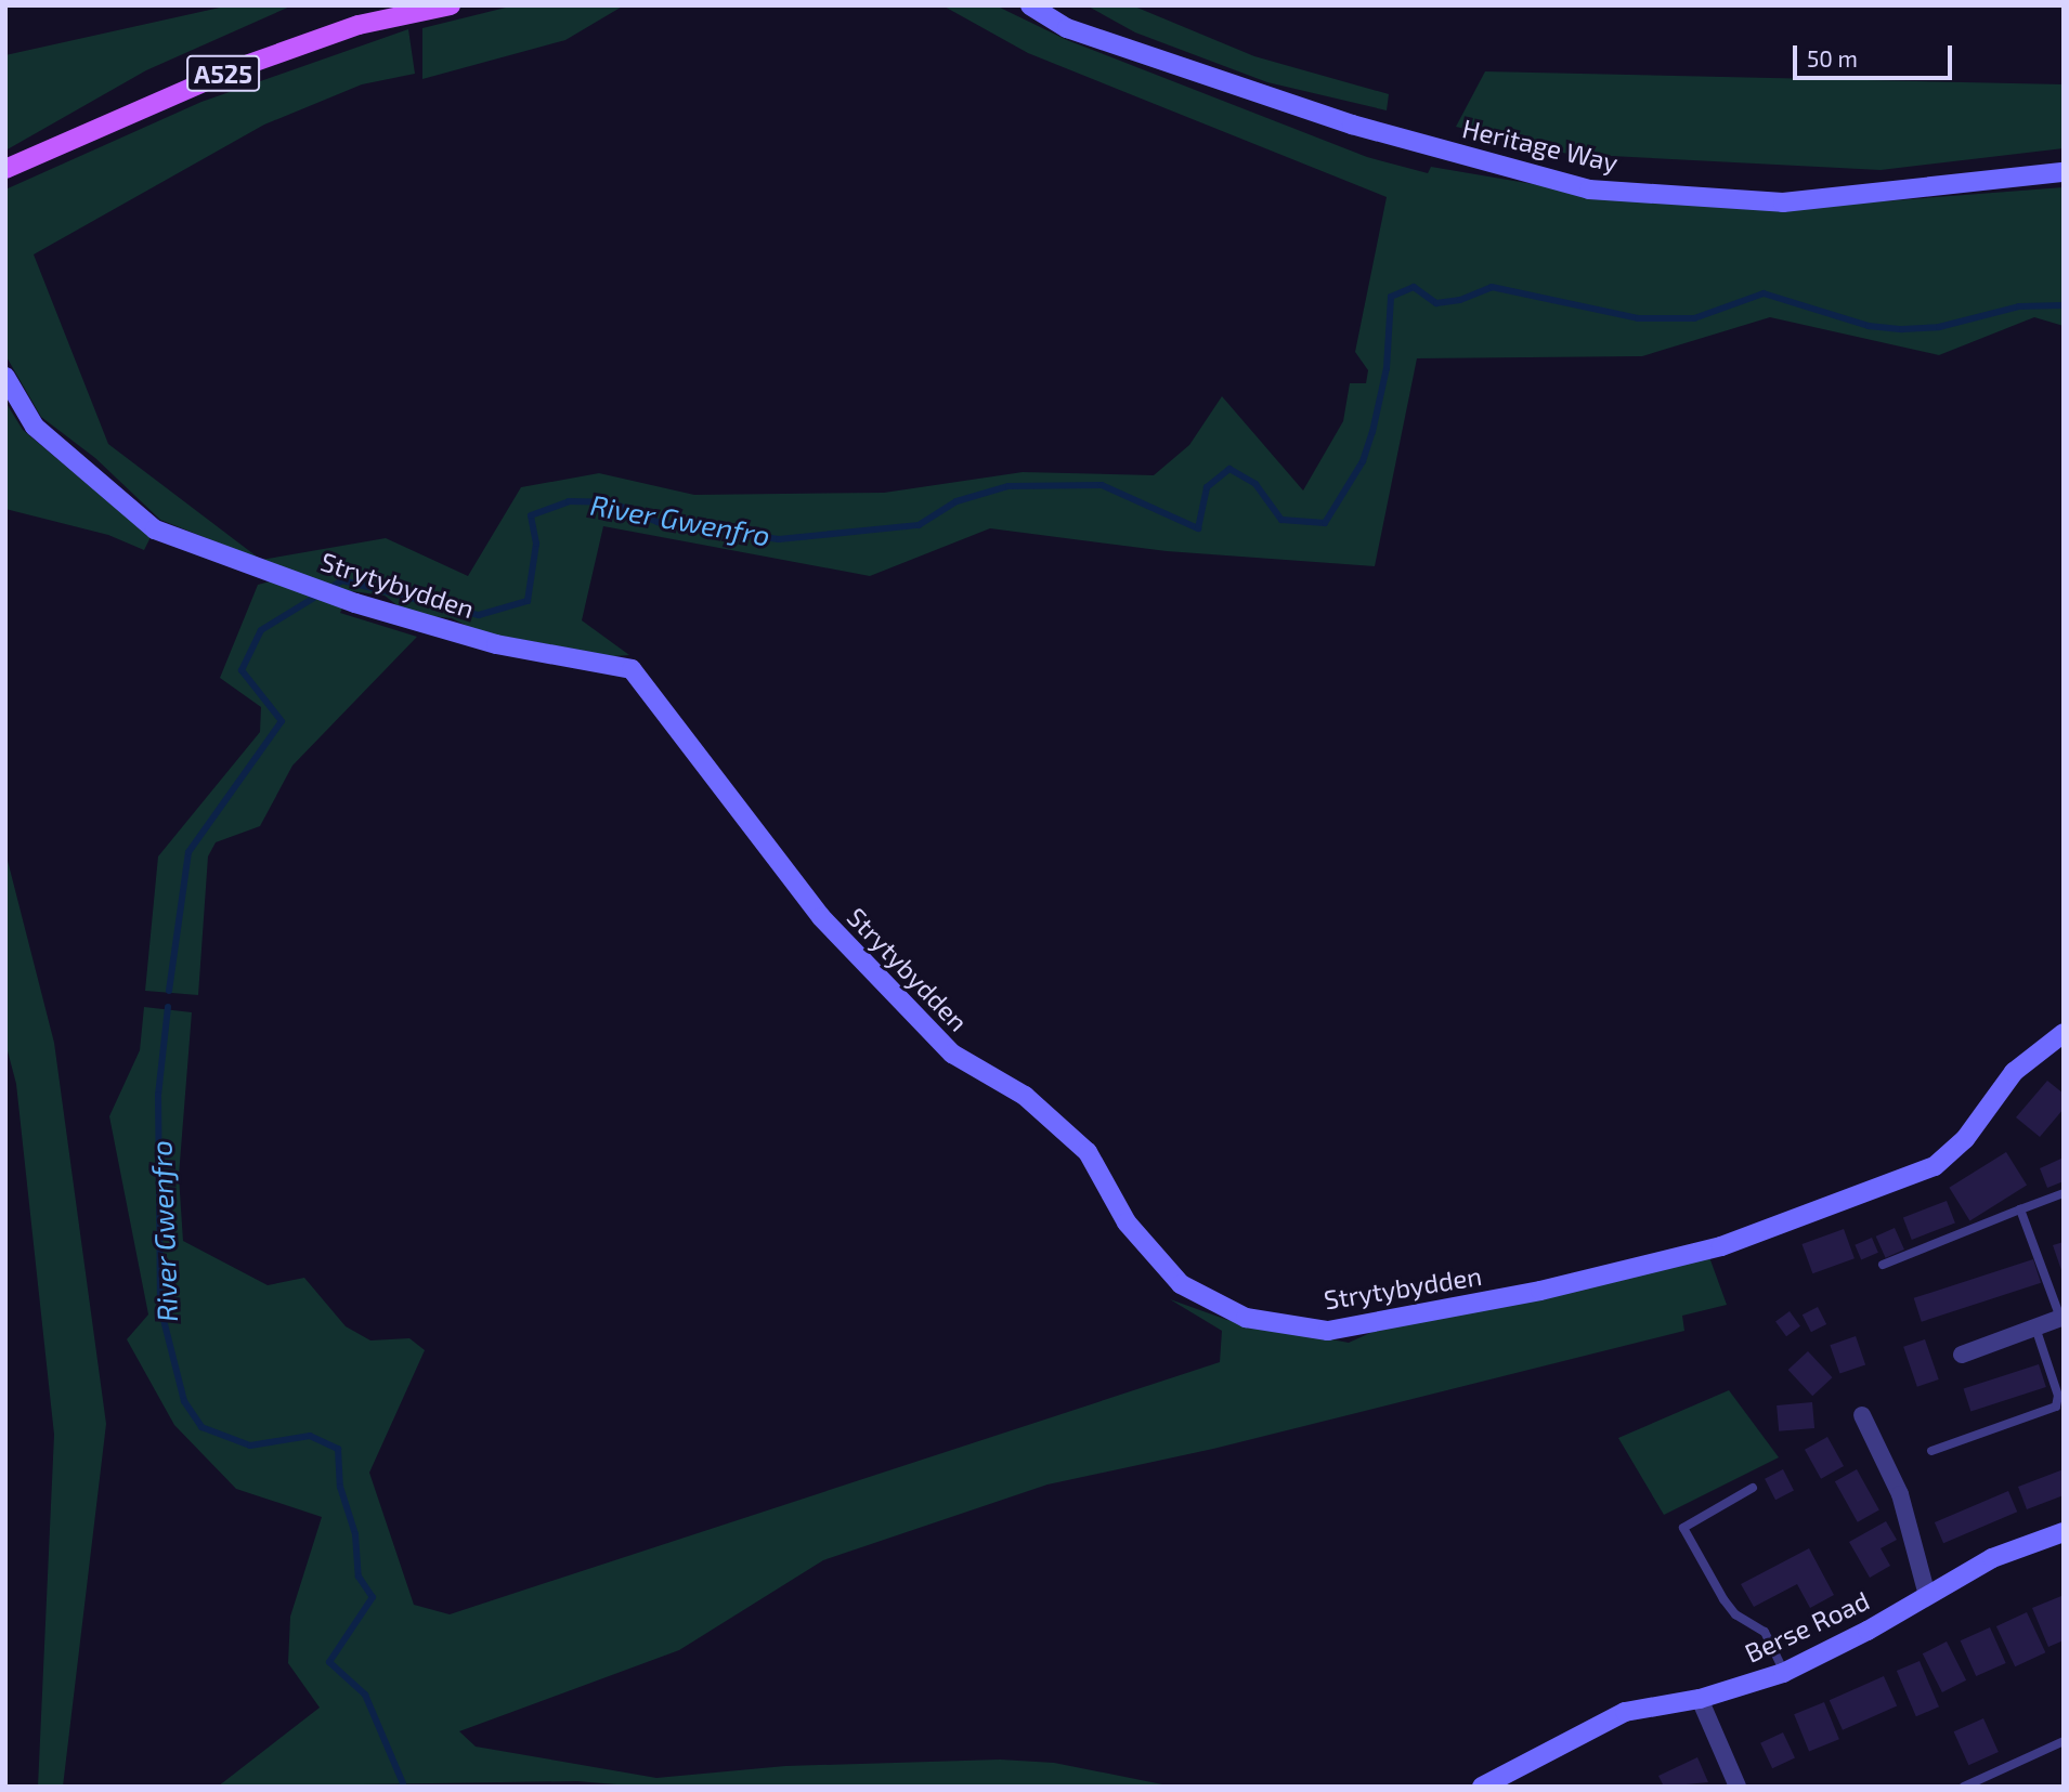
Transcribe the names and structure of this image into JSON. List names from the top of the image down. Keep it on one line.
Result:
{"streets":{"main road":["A525"],"street":["Heritage Way","Strytybydden","Berse Road"]},"water":["River Gwenfro"],"scale_bar":"50 m"}
